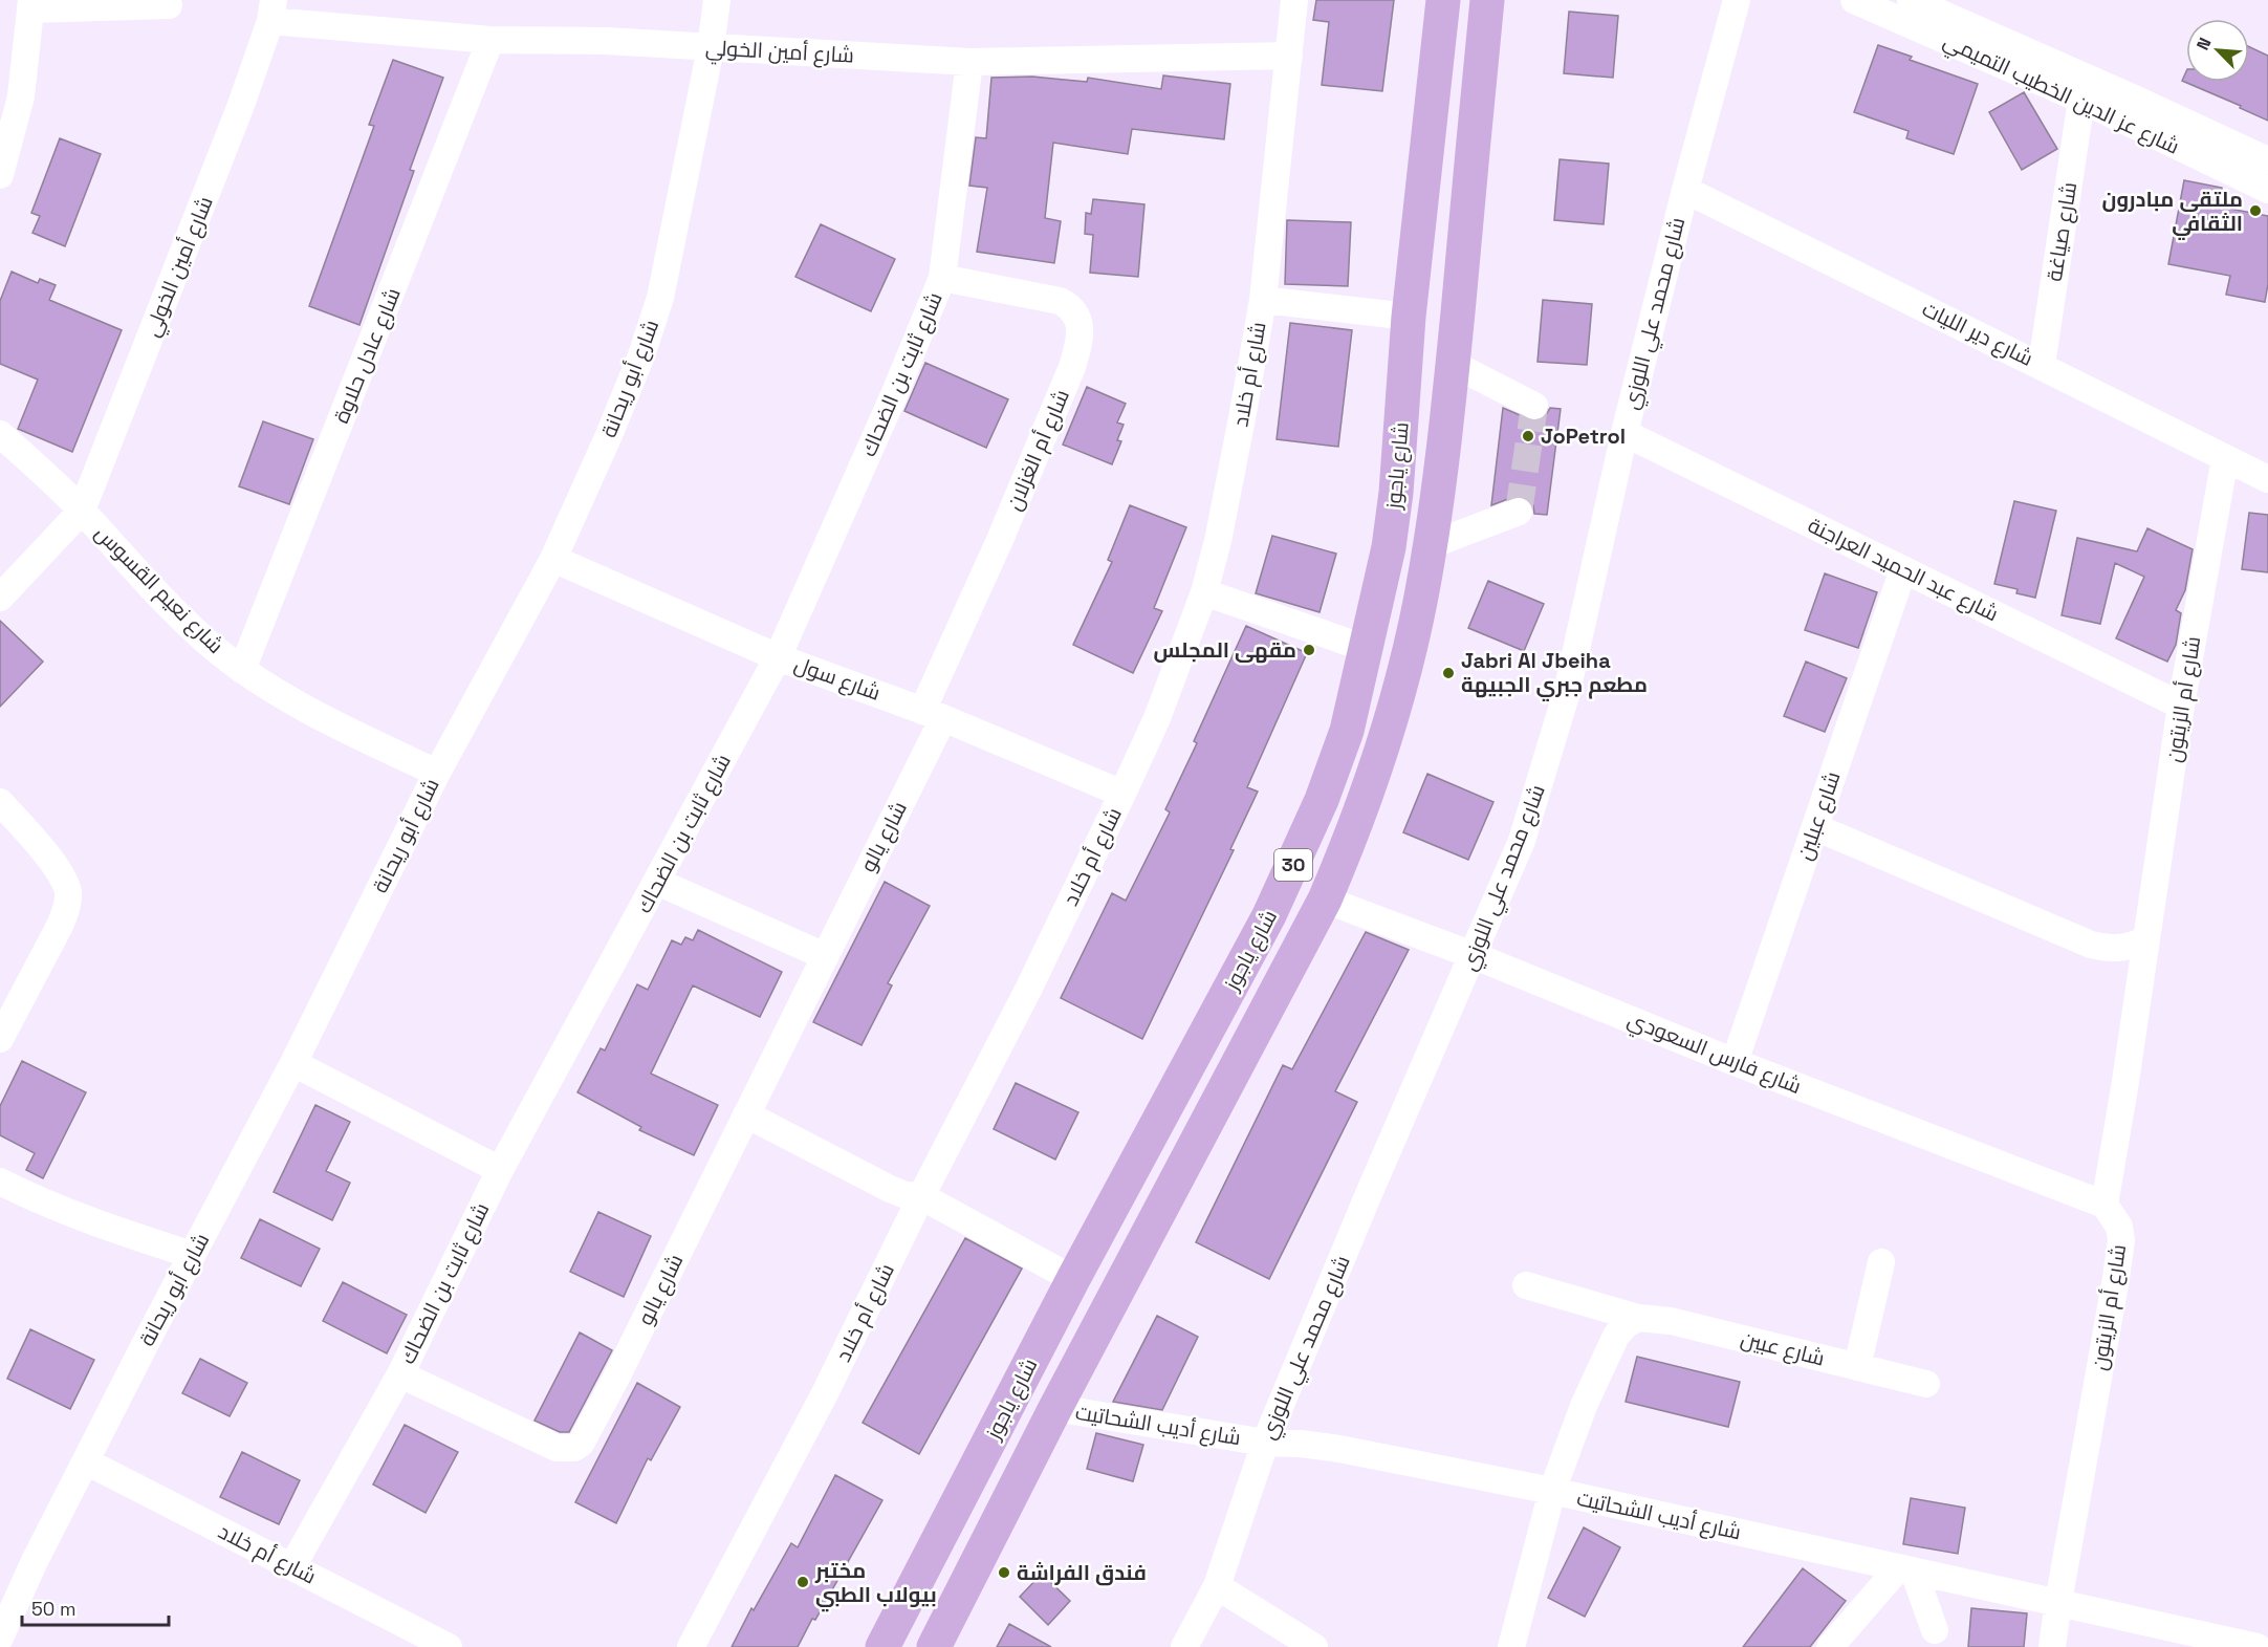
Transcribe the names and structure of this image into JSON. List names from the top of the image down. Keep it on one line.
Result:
{"streets":{"main road":["شارع ياجوز","30"],"street":["شارع أمين الخولي","شارع عز الدين الخطيب التميمي","شارع صياغة","شارع محمد علي اللوزي","شارع دير الليات","شارع عادل حلاوة","شارع ثابت بن الضحاك","شارع أم خلاد","شارع أبو ريحانة","شارع أم الغزلان","شارع عبد الحميد العراجنة","شارع نعيم القسوس","شارع سول","شارع أم الزيتون","شارع عبلين","شارع يالو","شارع فارس السعودي","شارع عبين","شارع أديب الشحاتيت"]},"crossings":[["شارع أمين الخولي","شارع عادل حلاوة"],["شارع أمين الخولي","شارع ثابت بن الضحاك"],["شارع أمين الخولي","شارع أم خلاد"],["شارع أمين الخولي","شارع أبو ريحانة"],["شارع أمين الخولي","شارع نعيم القسوس"],["شارع عز الدين الخطيب التميمي","شارع صياغة"],["شارع صياغة","شارع دير الليات"],["شارع محمد علي اللوزي","شارع دير الليات"],["شارع محمد علي اللوزي","شارع عبد الحميد العراجنة"],["شارع محمد علي اللوزي","شارع فارس السعودي"],["شارع محمد علي اللوزي","شارع أديب الشحاتيت"],["شارع دير الليات","شارع أم الزيتون"],["شارع عادل حلاوة","شارع نعيم القسوس"],["شارع ثابت بن الضحاك","شارع أم خلاد"],["شارع ثابت بن الضحاك","شارع أم الغزلان"],["شارع ثابت بن الضحاك","شارع سول"],["شارع ثابت بن الضحاك","شارع يالو"],["شارع أم خلاد","شارع أبو ريحانة"],["شارع أم خلاد","شارع سول"],["شارع أبو ريحانة","شارع نعيم القسوس"],["شارع أبو ريحانة","شارع سول"],["شارع أم الغزلان","شارع سول"],["شارع أم الغزلان","شارع يالو"],["شارع ياجوز","شارع فارس السعودي"],["شارع ياجوز","شارع أديب الشحاتيت"],["شارع عبد الحميد العراجنة","شارع أم الزيتون"],["شارع عبد الحميد العراجنة","شارع عبلين"],["شارع سول","شارع يالو"],["شارع أم الزيتون","شارع فارس السعودي"],["شارع أم الزيتون","شارع أديب الشحاتيت"],["شارع عبلين","شارع فارس السعودي"]],"places":["ملتقى مبادرون الثقافي","JoPetrol","مقهى المجلس","Jabri Al Jbeiha مطعم جبري الجبيهة","فندق الفراشة","مختبر بيولاب الطبي"],"scale_bar":"50 m","north":"top left"}
